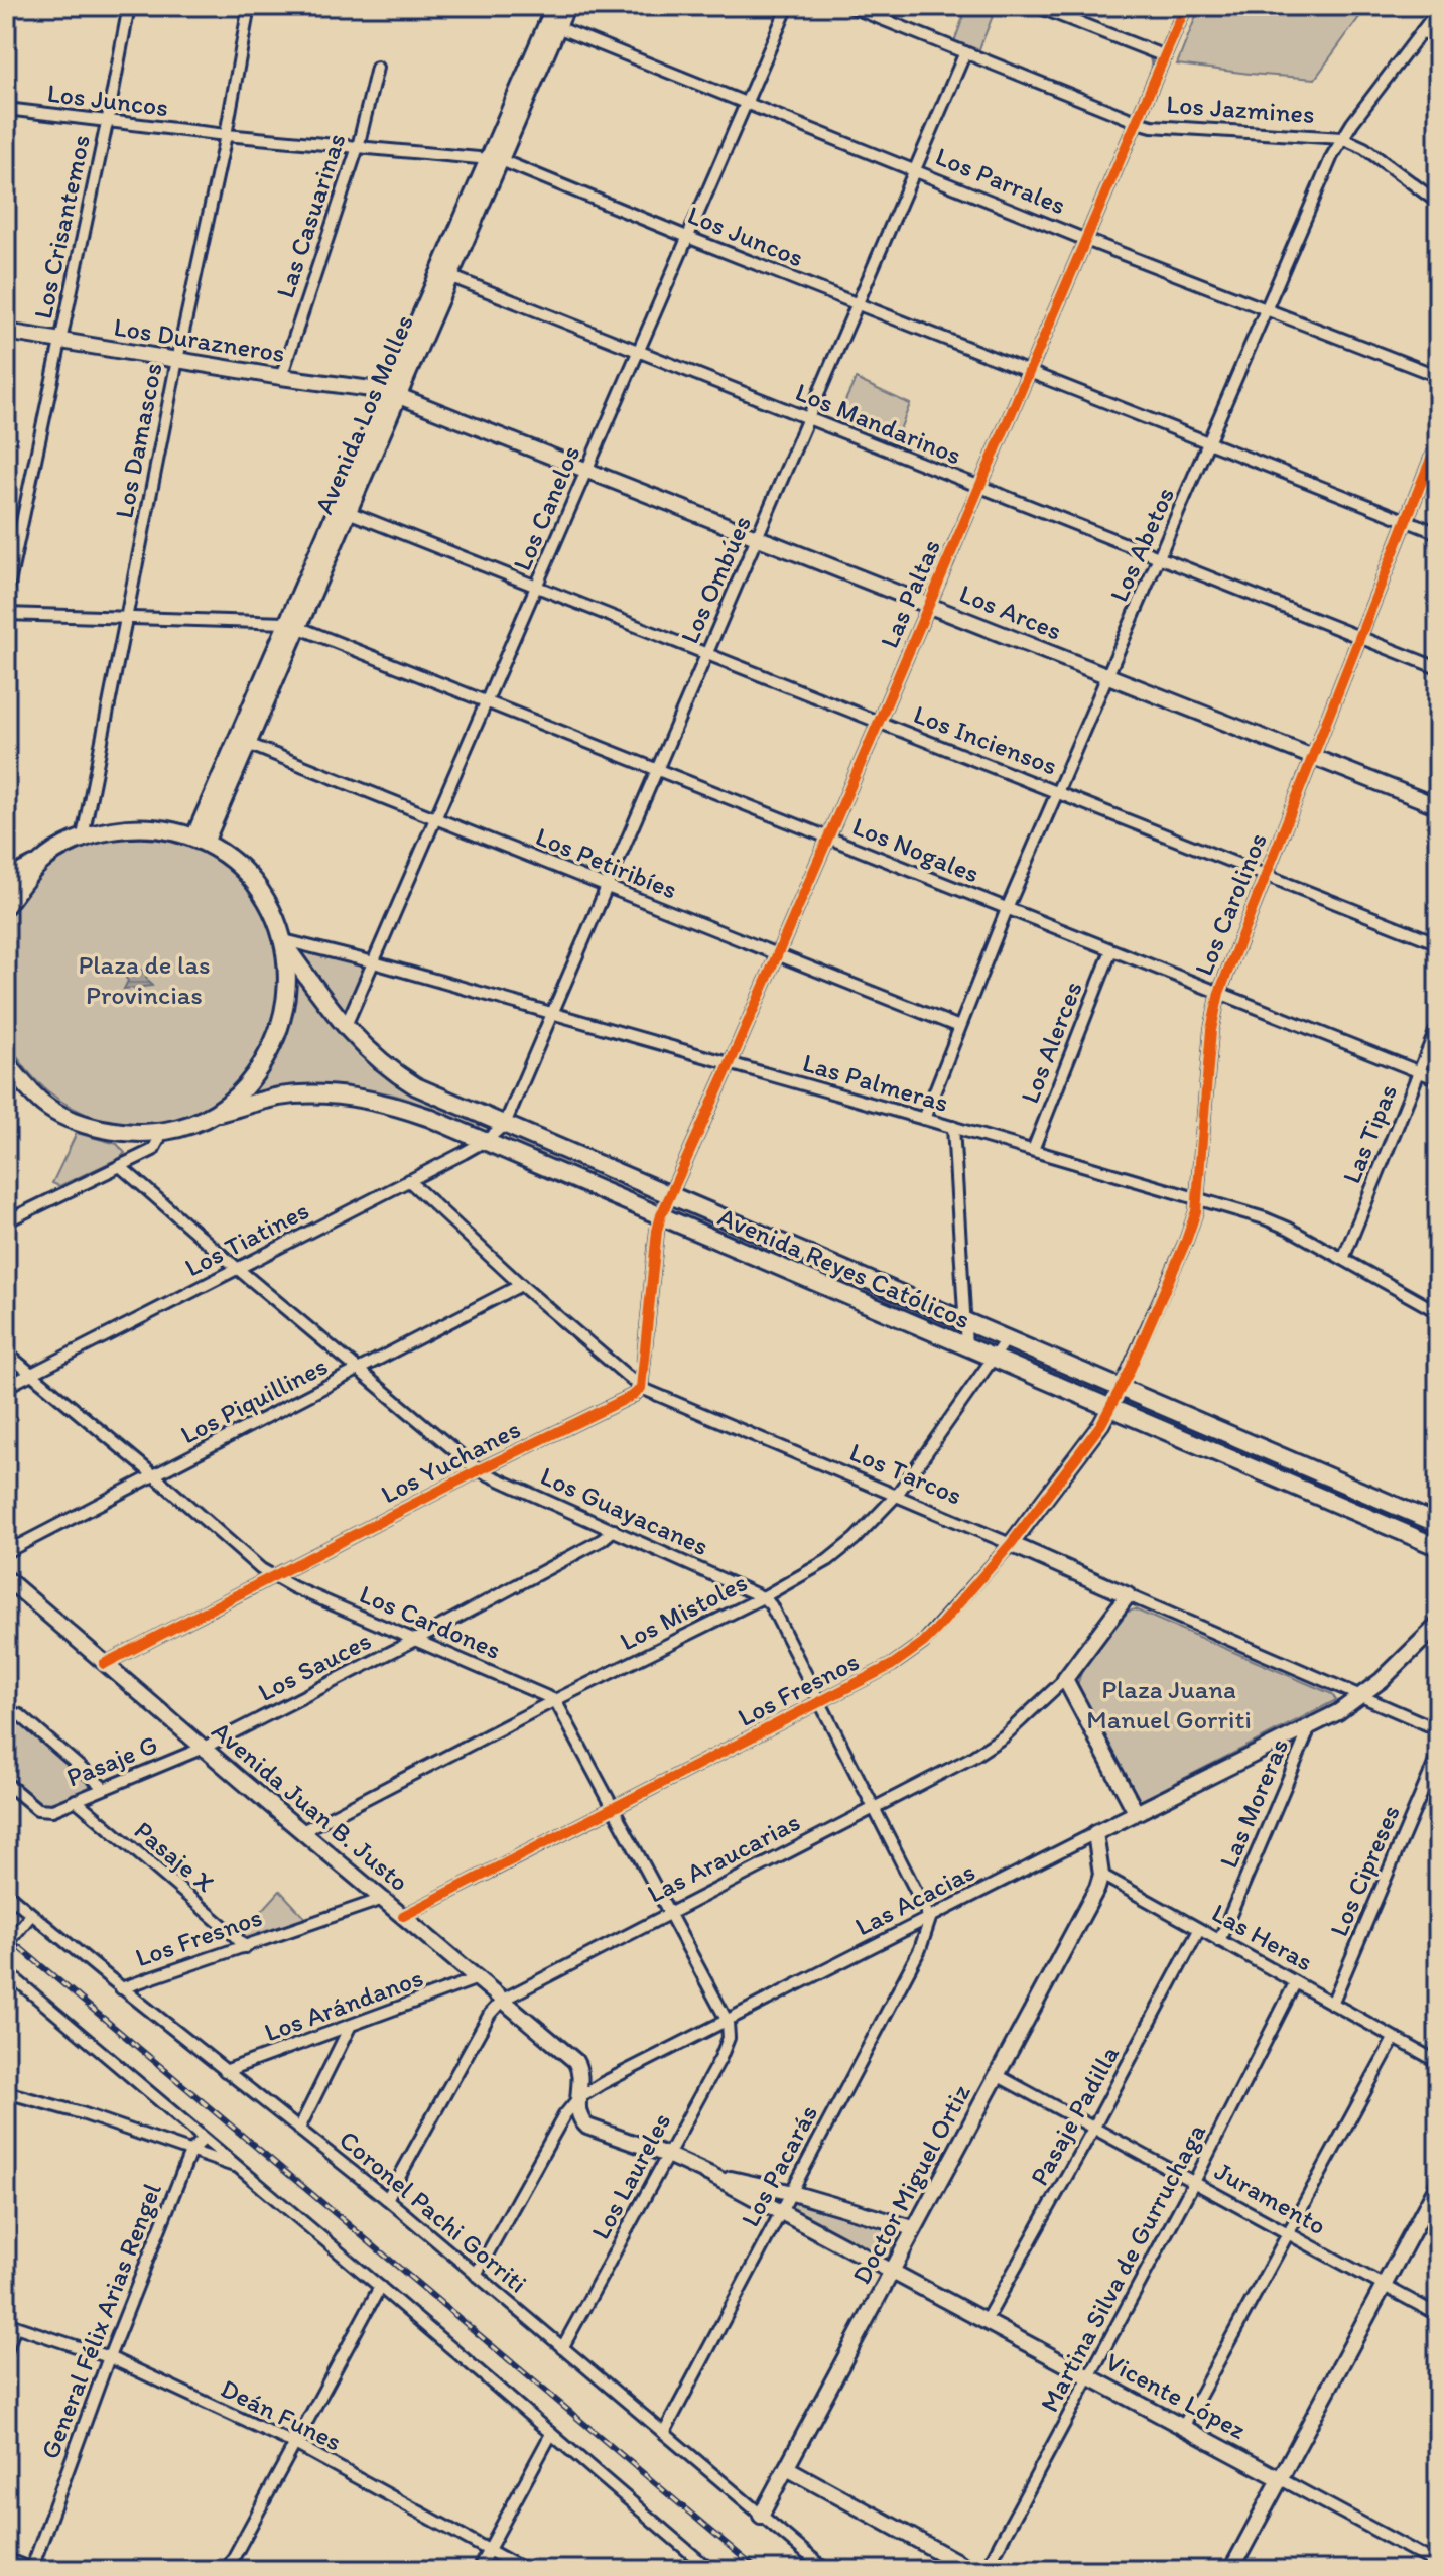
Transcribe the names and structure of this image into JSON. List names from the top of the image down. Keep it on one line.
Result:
{"streets":{"main road":["Avenida Reyes Católicos"],"street":["Los Juncos","Los Jazmines","Los Parrales","Las Casuarinas","Los Crisantemos","Los Durazneros","Avenida Los Molles","Los Mandarinos","Los Damascos","Los Canelos","Los Abetos","Los Ombúes","Las Paltas","Los Arces","Los Inciensos","Los Nogales","Los Petiribíes","Los Carolinos","Los Alerces","Las Palmeras","Las Tipas","Los Tiatines","Los Piquillines","Los Yuchanes","Los Tarcos","Los Guayacanes","Los Mistoles","Los Cardones","Los Sauces","Los Fresnos","Pasaje G","Las Moreras","Avenida Juan B. Justo","Pasaje X","Las Araucarias","Los Cipreses","Las Acacias","Las Heras","Los Arándanos","Pasaje Padilla","Los Pacarás","Los Laureles","Doctor Miguel Ortiz","Juramento","Coronel Pachi Gorriti","Martina Silva de Gurruchaga","General Félix Arias Rengel","Vicente López","Deán Funes"]},"crossings":[["Los Juncos","Las Casuarinas"],["Los Juncos","Los Crisantemos"],["Los Juncos","Avenida Los Molles"],["Los Juncos","Los Damascos"],["Los Juncos","Los Canelos"],["Los Juncos","Los Abetos"],["Los Juncos","Los Ombúes"],["Los Juncos","Las Paltas"],["Los Juncos","Los Carolinos"],["Los Jazmines","Los Abetos"],["Los Jazmines","Los Ombúes"],["Los Jazmines","Las Paltas"],["Los Parrales","Avenida Los Molles"],["Los Parrales","Los Canelos"],["Los Parrales","Los Abetos"],["Los Parrales","Los Ombúes"],["Los Parrales","Las Paltas"],["Las Casuarinas","Los Durazneros"],["Los Crisantemos","Los Durazneros"],["Los Durazneros","Avenida Los Molles"],["Los Durazneros","Los Damascos"],["Los Durazneros","Los Arces"],["Avenida Los Molles","Los Mandarinos"],["Avenida Los Molles","Los Arces"],["Avenida Los Molles","Los Inciensos"],["Avenida Los Molles","Los Nogales"],["Avenida Los Molles","Los Petiribíes"],["Los Mandarinos","Los Canelos"],["Los Mandarinos","Los Abetos"],["Los Mandarinos","Los Ombúes"],["Los Mandarinos","Las Paltas"],["Los Mandarinos","Los Carolinos"],["Los Canelos","Los Arces"],["Los Canelos","Los Inciensos"],["Los Canelos","Los Nogales"],["Los Canelos","Los Petiribíes"],["Los Canelos","Las Palmeras"],["Los Canelos","Avenida Reyes Católicos"],["Los Abetos","Los Arces"],["Los Abetos","Los Inciensos"],["Los Abetos","Los Nogales"],["Los Abetos","Los Petiribíes"],["Los Abetos","Las Palmeras"],["Los Ombúes","Los Arces"],["Los Ombúes","Los Inciensos"],["Los Ombúes","Los Nogales"],["Los Ombúes","Los Petiribíes"],["Los Ombúes","Las Palmeras"],["Los Ombúes","Los Tiatines"],["Los Ombúes","Avenida Reyes Católicos"],["Las Paltas","Los Arces"],["Las Paltas","Los Inciensos"],["Las Paltas","Los Nogales"],["Las Paltas","Los Petiribíes"],["Las Paltas","Las Palmeras"],["Las Paltas","Avenida Reyes Católicos"],["Los Arces","Los Carolinos"],["Los Inciensos","Los Carolinos"],["Los Nogales","Los Carolinos"],["Los Nogales","Los Alerces"],["Los Nogales","Las Tipas"],["Los Carolinos","Las Palmeras"],["Los Carolinos","Avenida Reyes Católicos"],["Los Carolinos","Los Fresnos"],["Los Alerces","Las Palmeras"],["Las Palmeras","Las Tipas"],["Las Palmeras","Avenida Reyes Católicos"],["Los Tiatines","Avenida Reyes Católicos"],["Los Tiatines","Los Tarcos"],["Los Tiatines","Los Guayacanes"],["Los Tiatines","Los Cardones"],["Avenida Reyes Católicos","Los Mistoles"],["Avenida Reyes Católicos","Los Fresnos"],["Los Piquillines","Los Tarcos"],["Los Piquillines","Los Guayacanes"],["Los Piquillines","Los Cardones"],["Los Yuchanes","Los Tarcos"],["Los Yuchanes","Los Guayacanes"],["Los Yuchanes","Los Cardones"],["Los Yuchanes","Avenida Juan B. Justo"],["Los Tarcos","Los Mistoles"],["Los Tarcos","Los Fresnos"],["Los Tarcos","Las Araucarias"],["Los Tarcos","Las Acacias"],["Los Guayacanes","Los Mistoles"],["Los Guayacanes","Los Sauces"],["Los Mistoles","Los Cardones"],["Los Mistoles","Avenida Juan B. Justo"],["Los Cardones","Los Sauces"],["Los Sauces","Pasaje G"],["Los Sauces","Avenida Juan B. Justo"],["Los Fresnos","Avenida Juan B. Justo"],["Los Fresnos","Pasaje X"],["Los Fresnos","Coronel Pachi Gorriti"],["Pasaje G","Avenida Juan B. Justo"],["Pasaje G","Pasaje X"],["Las Moreras","Las Acacias"],["Las Moreras","Las Heras"],["Avenida Juan B. Justo","Las Araucarias"],["Avenida Juan B. Justo","Las Acacias"],["Avenida Juan B. Justo","Los Arándanos"],["Avenida Juan B. Justo","Los Pacarás"],["Avenida Juan B. Justo","Los Laureles"],["Avenida Juan B. Justo","Doctor Miguel Ortiz"],["Avenida Juan B. Justo","Vicente López"],["Las Araucarias","Coronel Pachi Gorriti"],["Los Cipreses","Las Heras"],["Las Acacias","Los Pacarás"],["Las Acacias","Los Laureles"],["Las Acacias","Coronel Pachi Gorriti"],["Las Heras","Pasaje Padilla"],["Las Heras","Doctor Miguel Ortiz"],["Las Heras","Martina Silva de Gurruchaga"],["Los Arándanos","Coronel Pachi Gorriti"],["Pasaje Padilla","Juramento"],["Pasaje Padilla","Vicente López"],["Los Pacarás","Coronel Pachi Gorriti"],["Los Laureles","Coronel Pachi Gorriti"],["Doctor Miguel Ortiz","Juramento"],["Doctor Miguel Ortiz","Coronel Pachi Gorriti"],["Doctor Miguel Ortiz","Vicente López"],["Juramento","Martina Silva de Gurruchaga"],["Martina Silva de Gurruchaga","Vicente López"],["General Félix Arias Rengel","Deán Funes"]],"parks":["Plaza de las Provincias","Plaza Juana Manuel Gorriti"]}
